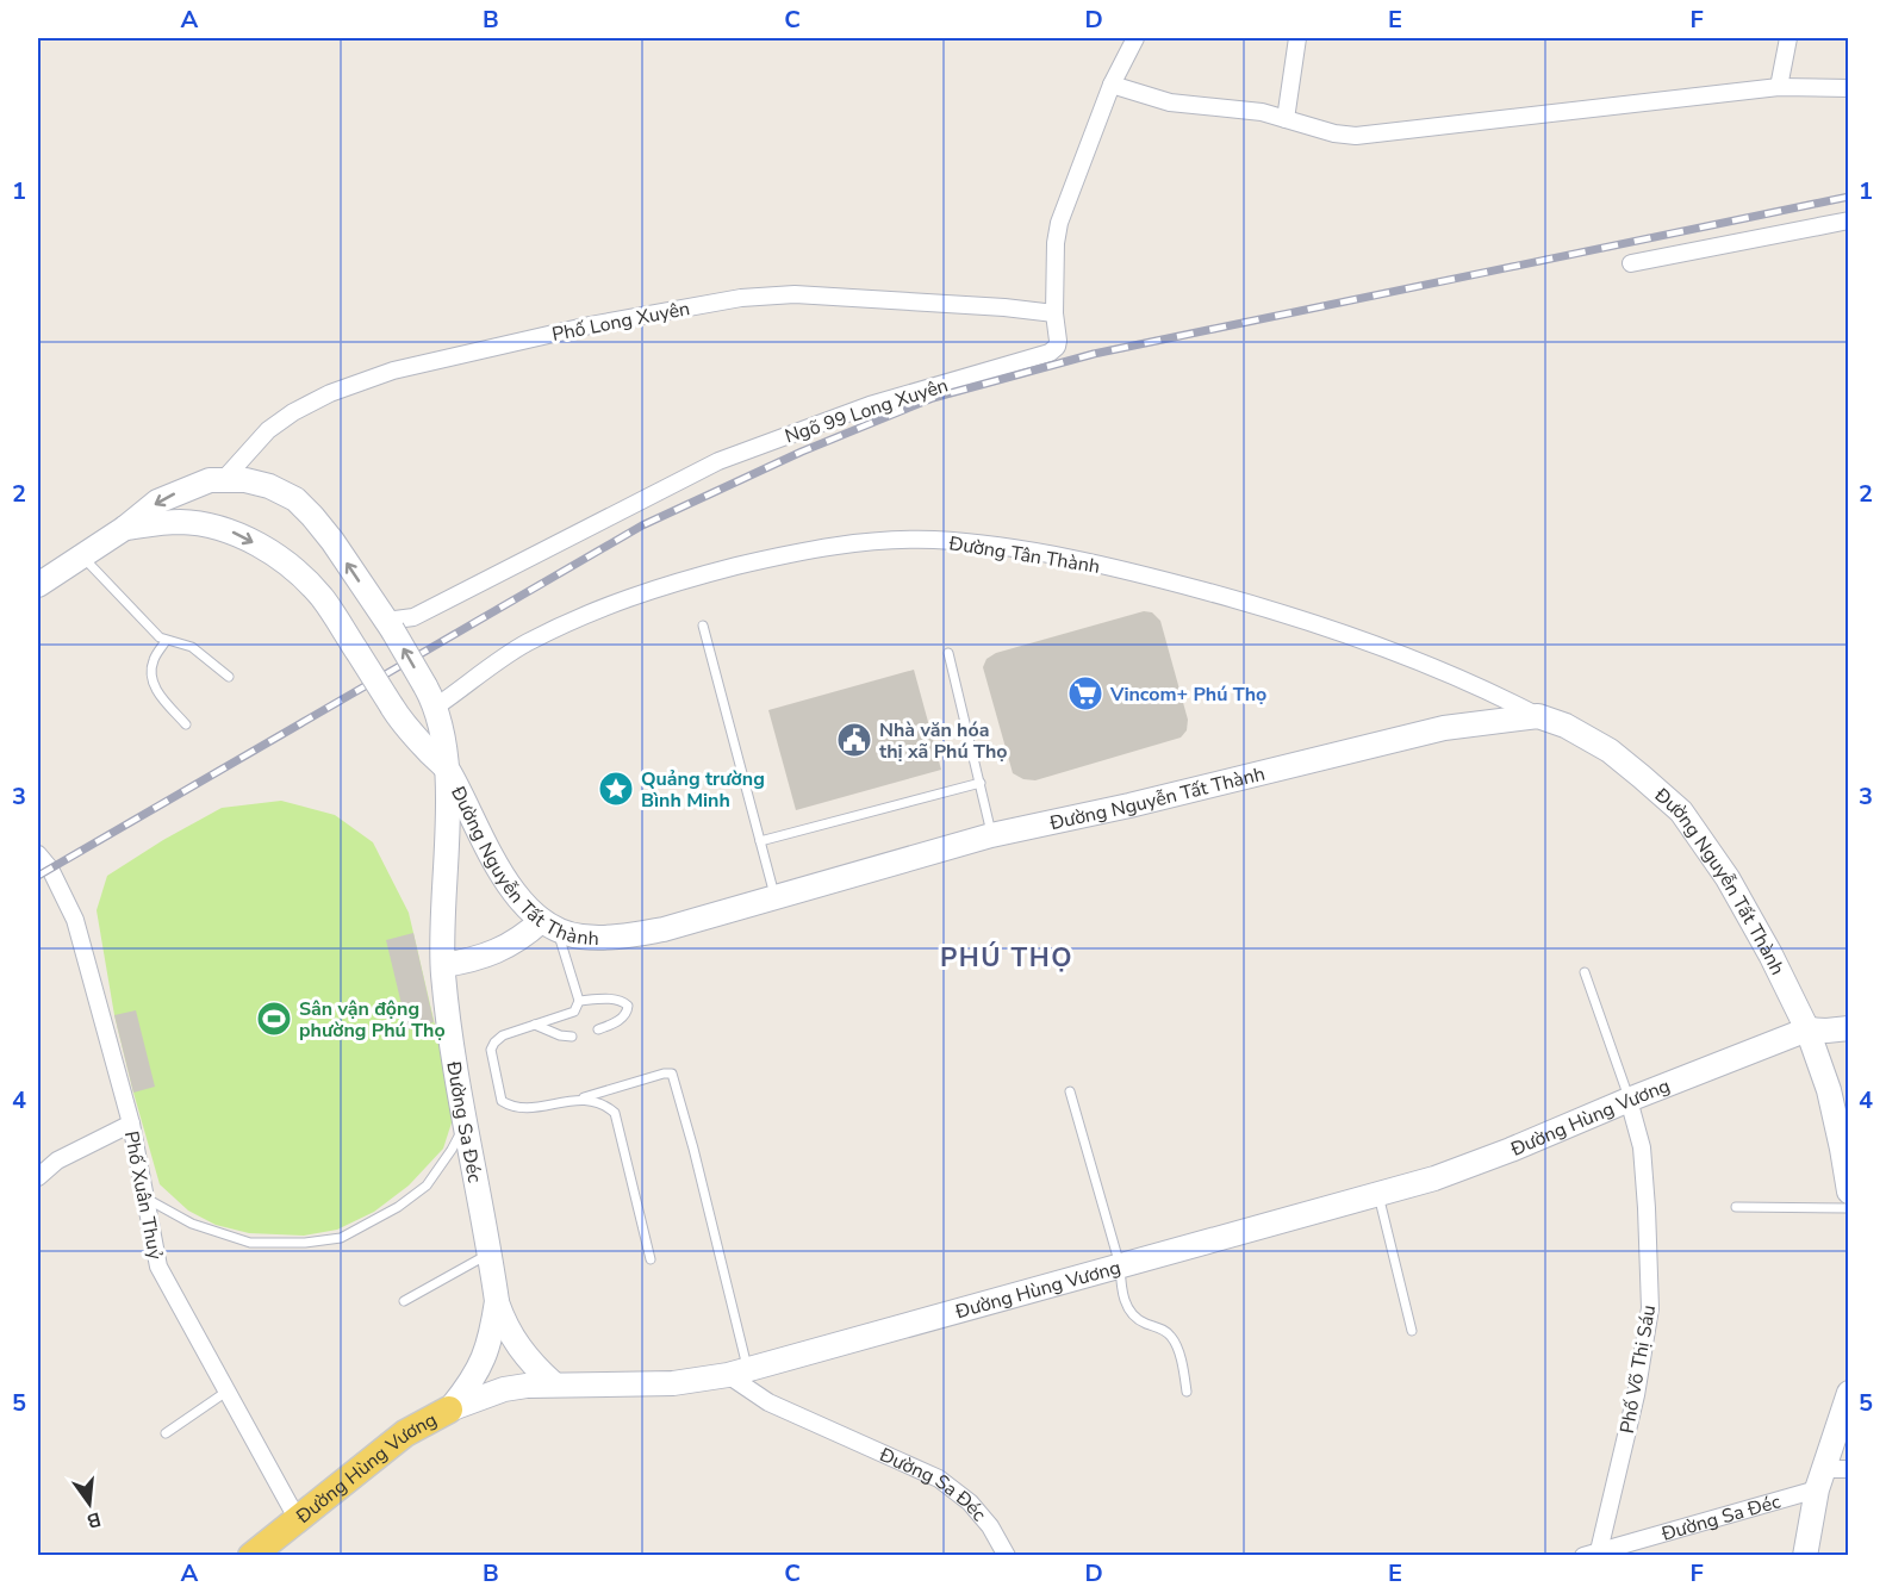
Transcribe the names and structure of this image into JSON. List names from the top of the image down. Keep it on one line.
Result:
{"streets":{"main road":["Đường Nguyễn Tất Thành","Đường Hùng Vương","Đường Sa Đéc"],"street":["Phố Long Xuyên","Ngõ 99 Long Xuyên","Đường Tân Thành","Phố Xuân Thuỷ","Phố Võ Thị Sáu"]},"crossings":[["Phố Long Xuyên","Ngõ 99 Long Xuyên"],["Đường Tân Thành","Đường Nguyễn Tất Thành"],["Đường Nguyễn Tất Thành","Đường Hùng Vương"],["Đường Nguyễn Tất Thành","Đường Sa Đéc"],["Đường Hùng Vương","Đường Sa Đéc"],["Đường Hùng Vương","Phố Xuân Thuỷ"],["Đường Hùng Vương","Phố Võ Thị Sáu"],["Đường Sa Đéc","Phố Võ Thị Sáu"]],"districts":["PHÚ THỌ"],"places":{"supermarket":["Vincom+ Phú Thọ"],"public building":["Nhà văn hóa thị xã Phú Thọ"],"place":["Quảng trường Bình Minh"],"sports":["Sân vận động phường Phú Thọ"]},"north":"bottom","grid":{"columns":["A","B","C","D","E","F"],"rows":["1","2","3","4","5"]}}
